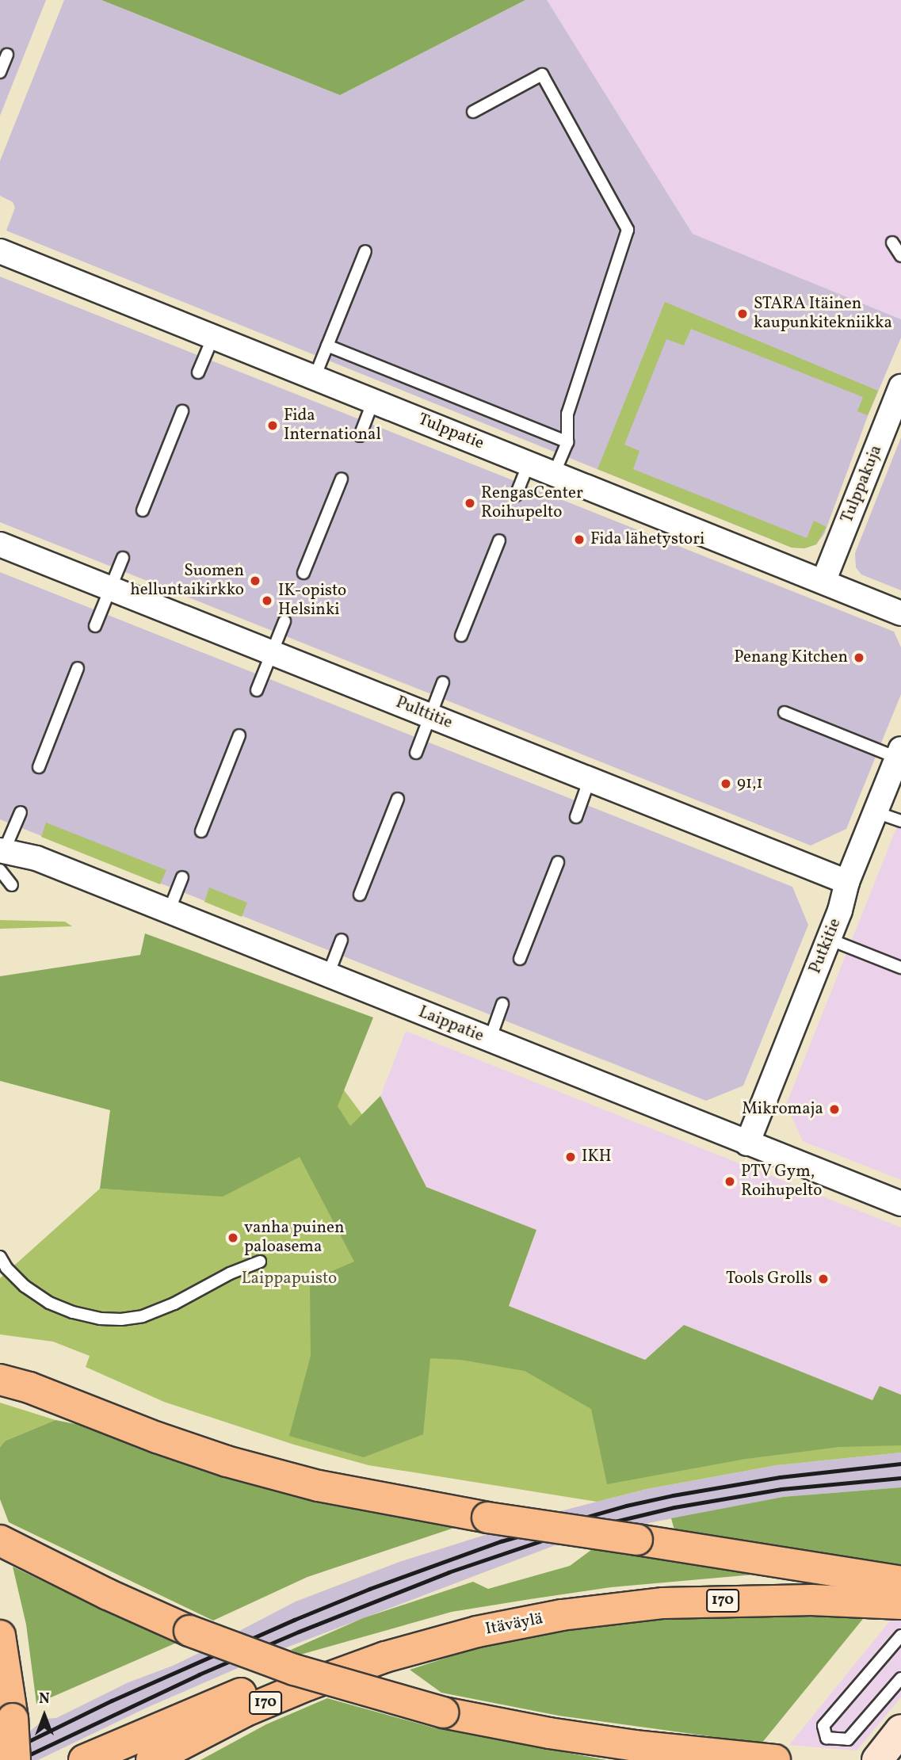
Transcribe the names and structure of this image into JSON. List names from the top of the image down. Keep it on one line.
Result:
{"streets":{"highway":["170","Itäväylä"],"street":["Tulppatie","Tulppakuja","Pulttitie","Putkitie","Laippatie"]},"crossings":[["Tulppatie","Tulppakuja"],["Pulttitie","Putkitie"],["Putkitie","Laippatie"]],"parks":["Laippapuisto"],"places":["STARA Itäinen kaupunkitekniikka","Fida International","RengasCenter Roihupelto","Fida lähetystori","Suomen helluntaikirkko","IK-opisto Helsinki","Penang Kitchen","91,1","Mikromaja","IKH","PTV Gym, Roihupelto","vanha puinen paloasema","Tools Grolls"],"north":"top"}
